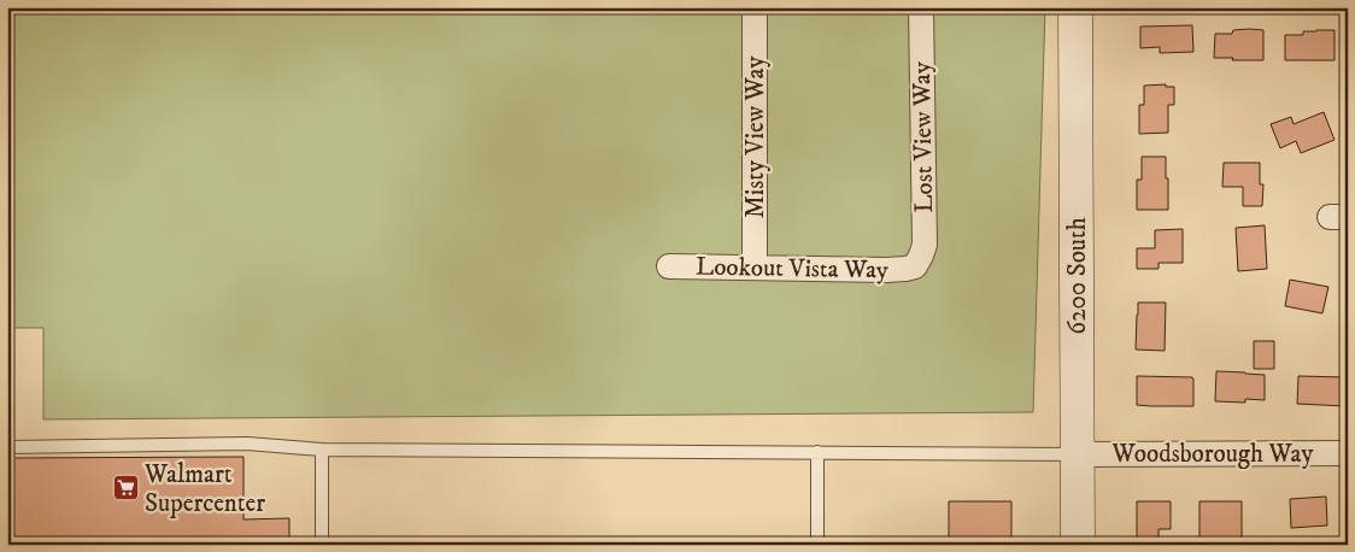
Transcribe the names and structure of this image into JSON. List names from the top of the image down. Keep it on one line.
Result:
{"streets":{"main road":["6200 South"],"street":["Misty View Way","Lost View Way","Lookout Vista Way","Woodsborough Way"]},"crossings":[["Misty View Way","Lookout Vista Way"],["Lost View Way","Lookout Vista Way"],["6200 South","Woodsborough Way"]],"places":{"supermarket":["Walmart Supercenter"]}}
